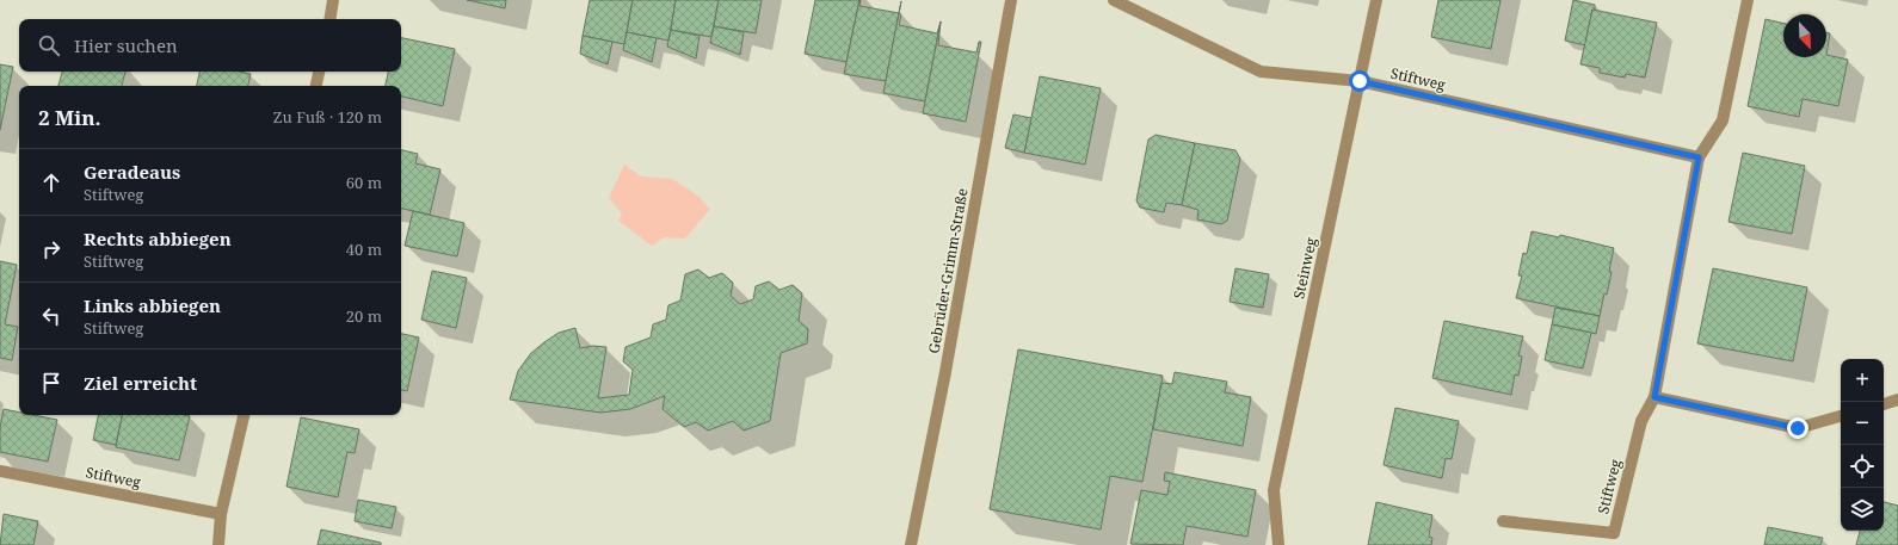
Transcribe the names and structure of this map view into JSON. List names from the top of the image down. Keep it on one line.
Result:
{"streets":{"street":["Stiftweg","Steinweg","Gebrüder-Grimm-Straße"]},"crossings":[["Stiftweg","Steinweg"]],"north":"bottom right","page":{"search":"Hier suchen","heading":["2 Min.","Zu Fuß · 120 m"],"list":[["Geradeaus","Stiftweg","60 m"],["Rechts abbiegen","Stiftweg","40 m"],["Links abbiegen","Stiftweg","20 m"],"Ziel erreicht"],"map_buttons":["+","−"]}}
